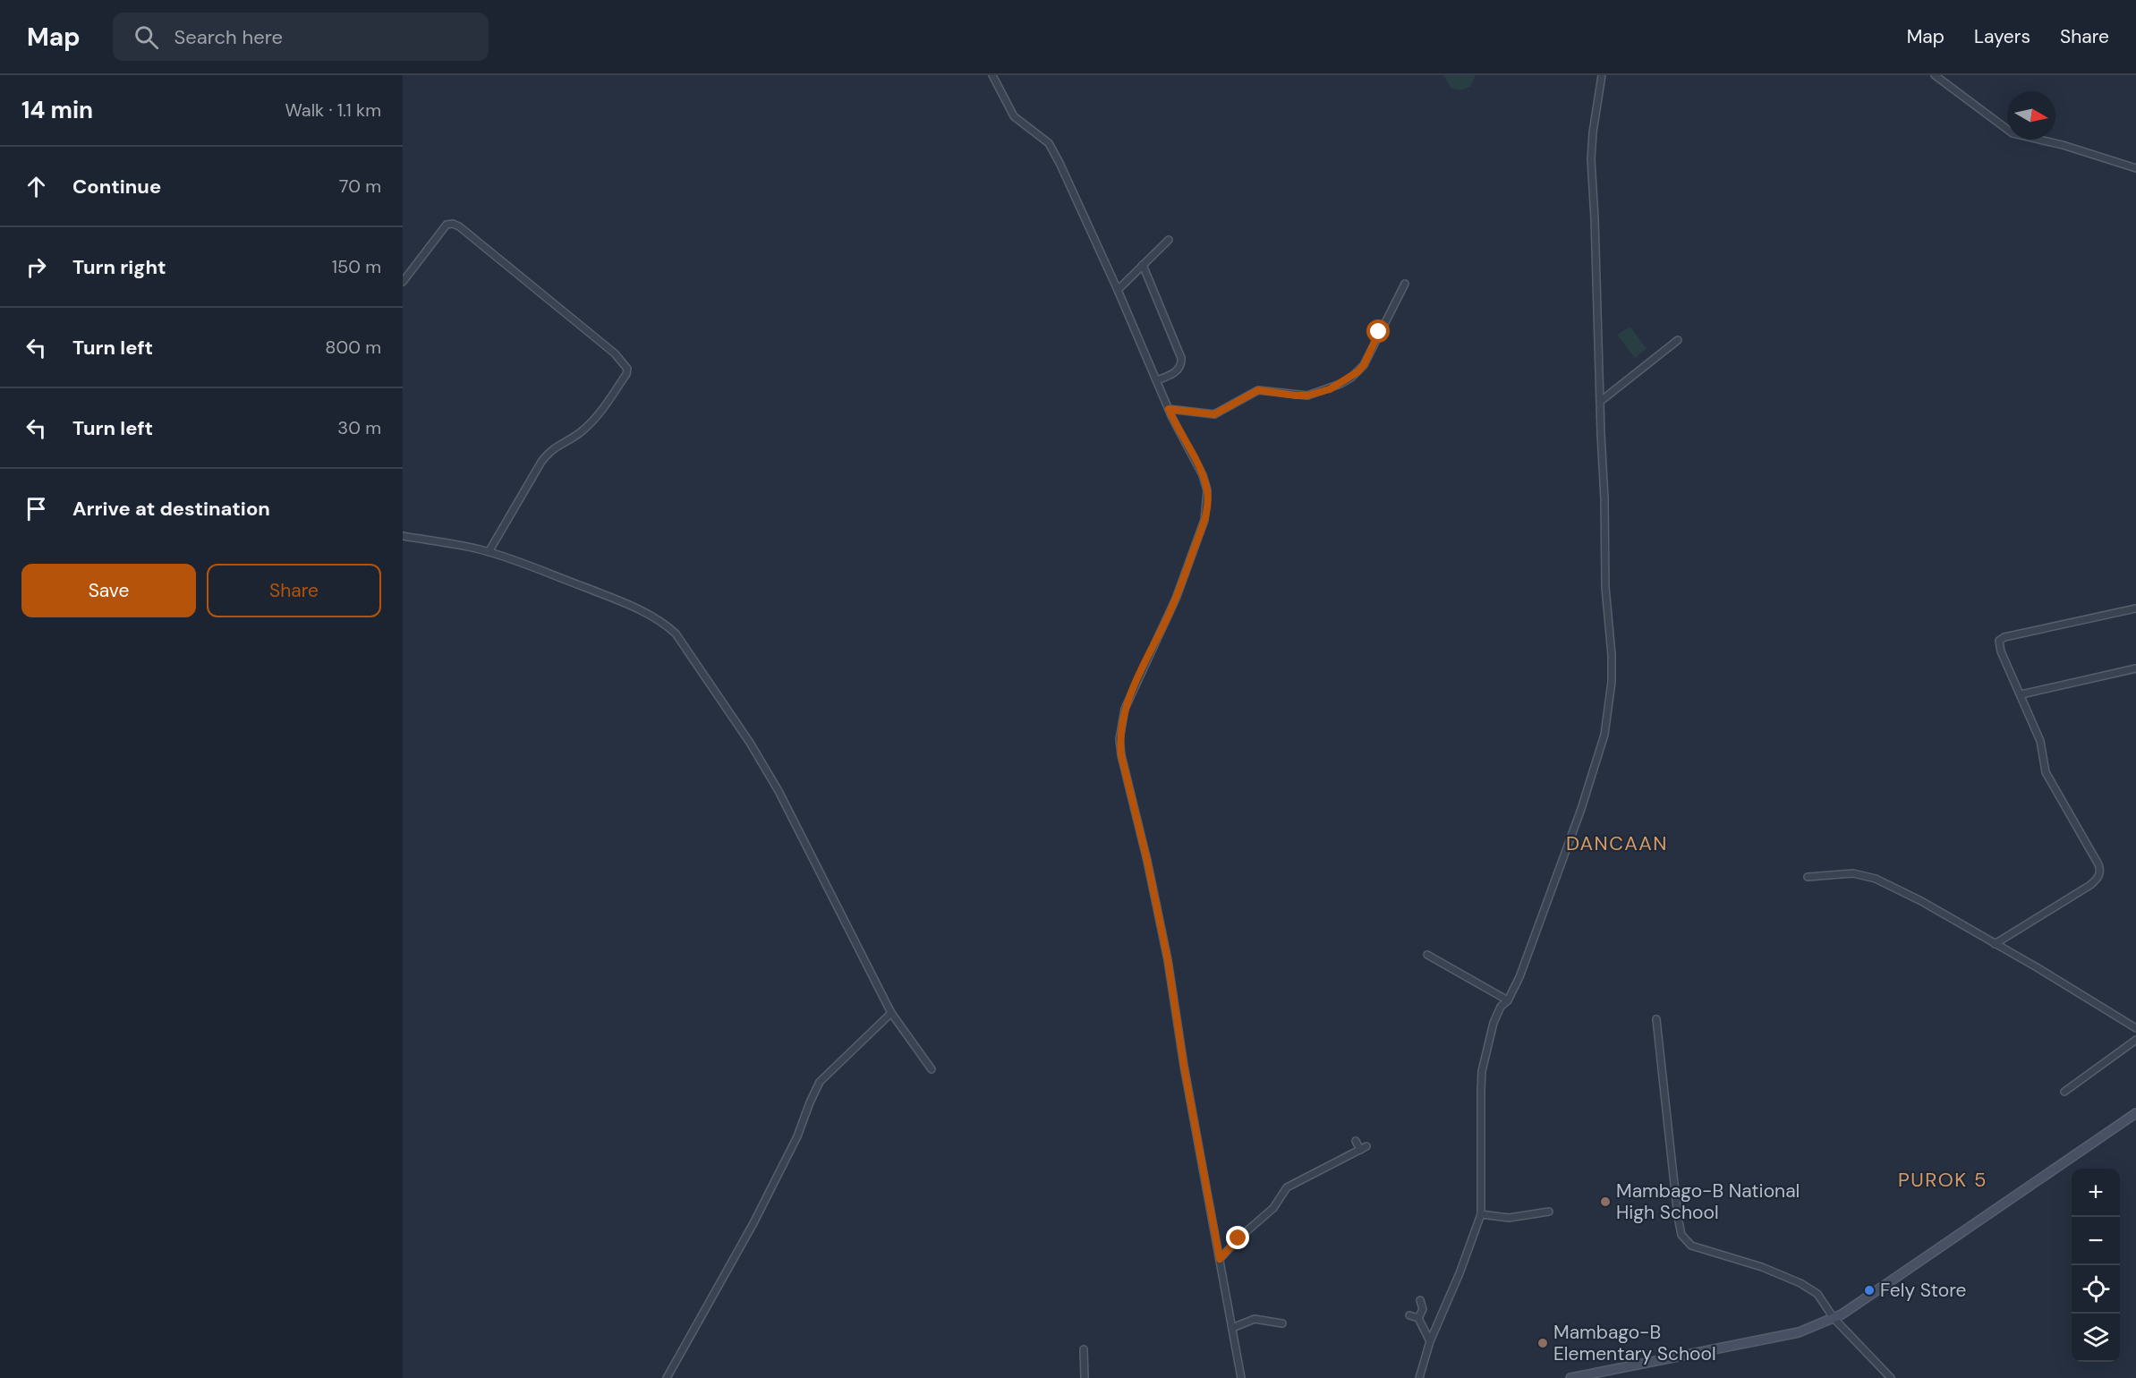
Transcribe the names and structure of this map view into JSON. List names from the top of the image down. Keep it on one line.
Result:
{"districts":["DANCAAN","PUROK 5"],"places":["Mambago-B National High School","Fely Store","Mambago-B Elementary School"],"north":"right","page":{"header":"Map","search":"Search here","nav":["Map","Layers","Share"],"heading":["14 min","Walk · 1.1 km"],"list":[["Continue","70 m"],["Turn right","150 m"],["Turn left","800 m"],["Turn left","30 m"],"Arrive at destination"],"buttons":["Save","Share"],"map_buttons":["+","−"]}}
